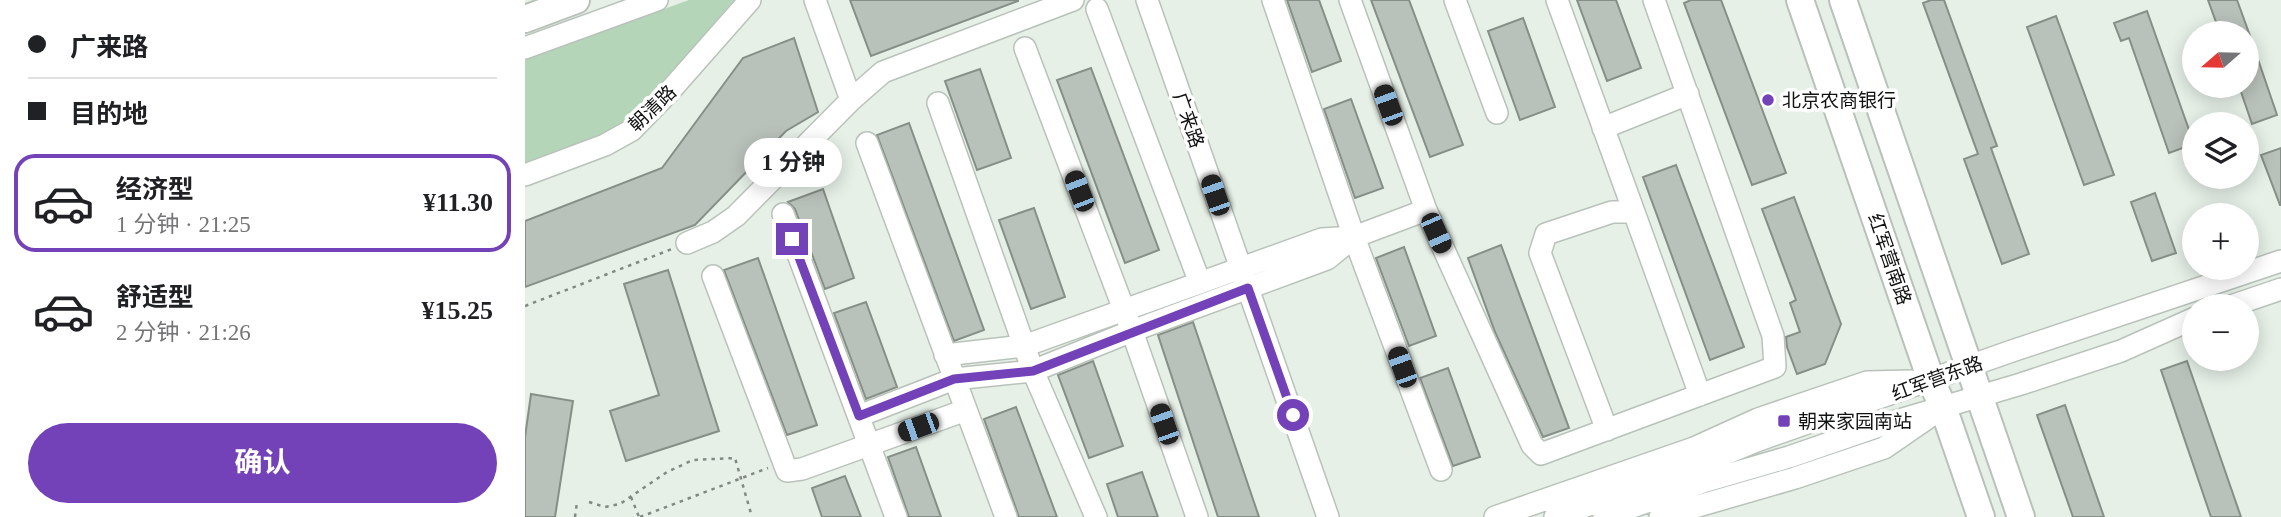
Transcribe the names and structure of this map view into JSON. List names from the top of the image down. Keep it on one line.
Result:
{"streets":{"main road":["红军营南路"],"street":["朝清路","广来路","红军营东路"]},"crossings":[["红军营南路","红军营东路"]],"places":{"other":["北京农商银行"],"transit":["朝来家园南站"]},"north":"left","page":{"banner":["广来路","目的地"],"map_buttons":["+","−"],"bubble":"1 分钟","list":[{"name":"经济型","note":"1 分钟 · 21:25","value":"¥11.30"},{"name":"舒适型","note":"2 分钟 · 21:26","value":"¥15.25"}],"buttons":"确认"}}
